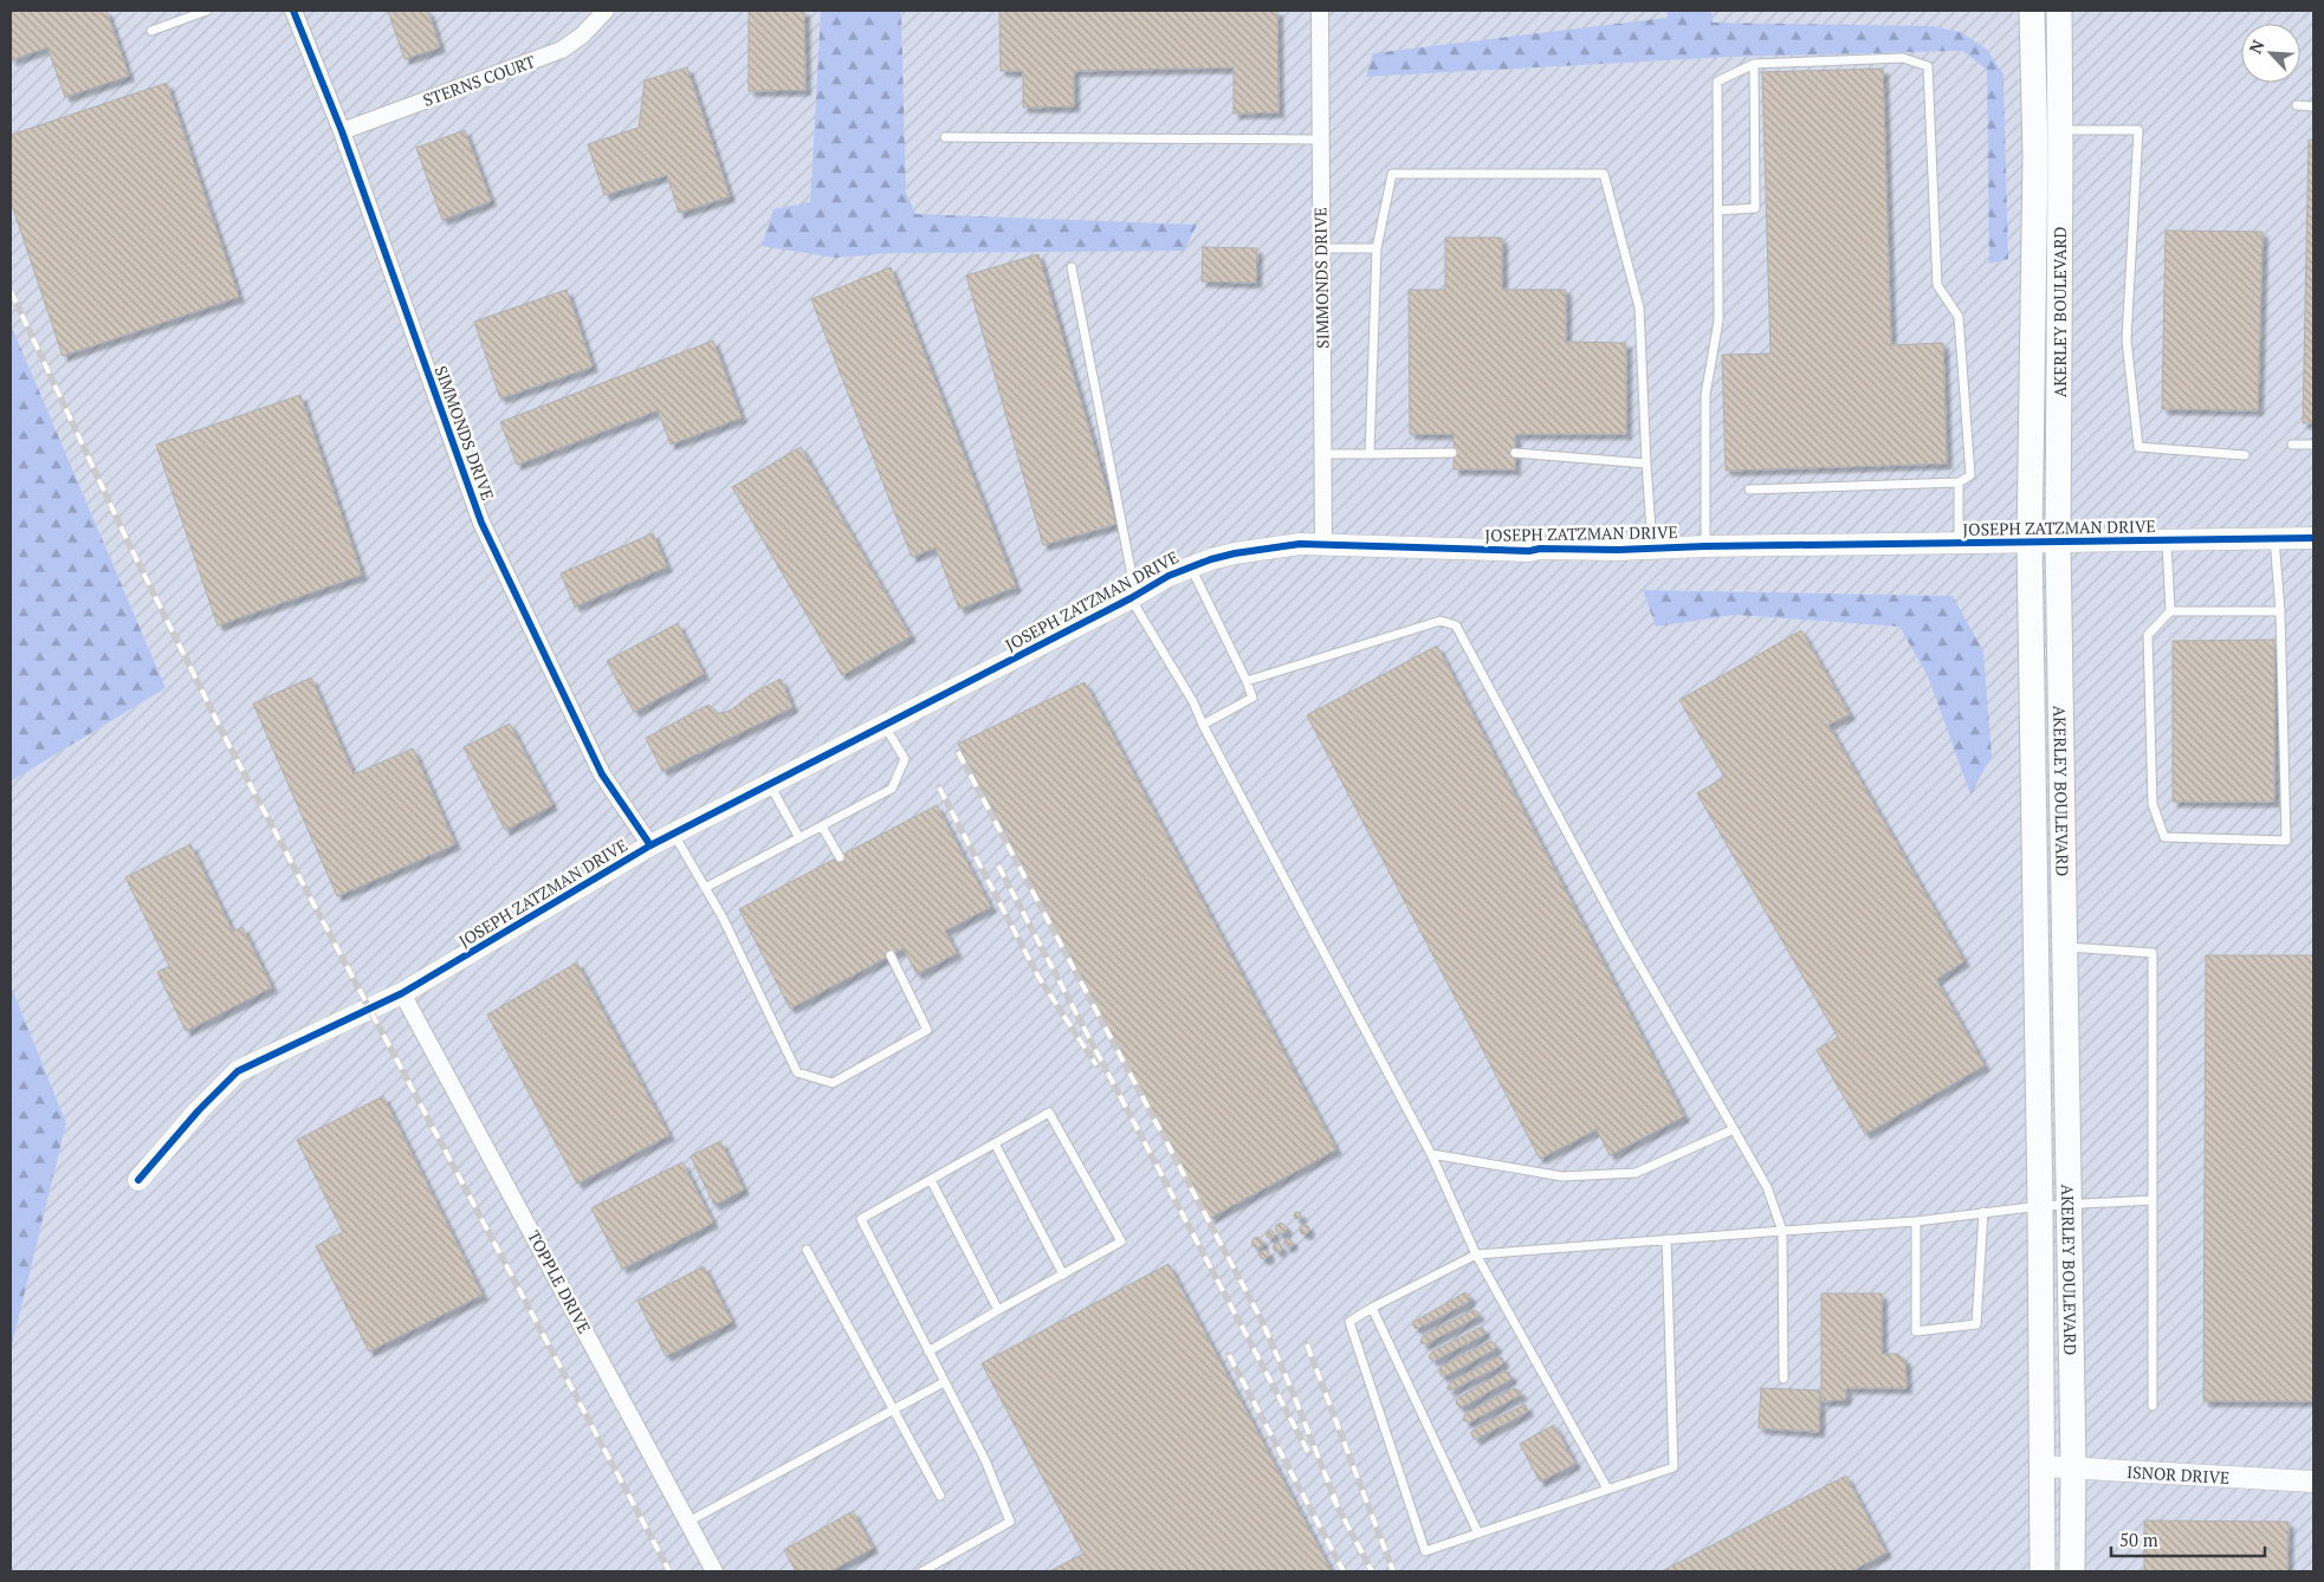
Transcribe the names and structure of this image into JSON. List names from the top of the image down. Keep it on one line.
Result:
{"streets":{"main road":["AKERLEY BOULEVARD"],"street":["STERNS COURT","SIMMONDS DRIVE","JOSEPH ZATZMAN DRIVE","TOPPLE DRIVE","ISNOR DRIVE"]},"crossings":[["STERNS COURT","SIMMONDS DRIVE"],["SIMMONDS DRIVE","JOSEPH ZATZMAN DRIVE"],["AKERLEY BOULEVARD","JOSEPH ZATZMAN DRIVE"],["AKERLEY BOULEVARD","ISNOR DRIVE"],["JOSEPH ZATZMAN DRIVE","TOPPLE DRIVE"]],"scale_bar":"50 m","north":"top left"}
